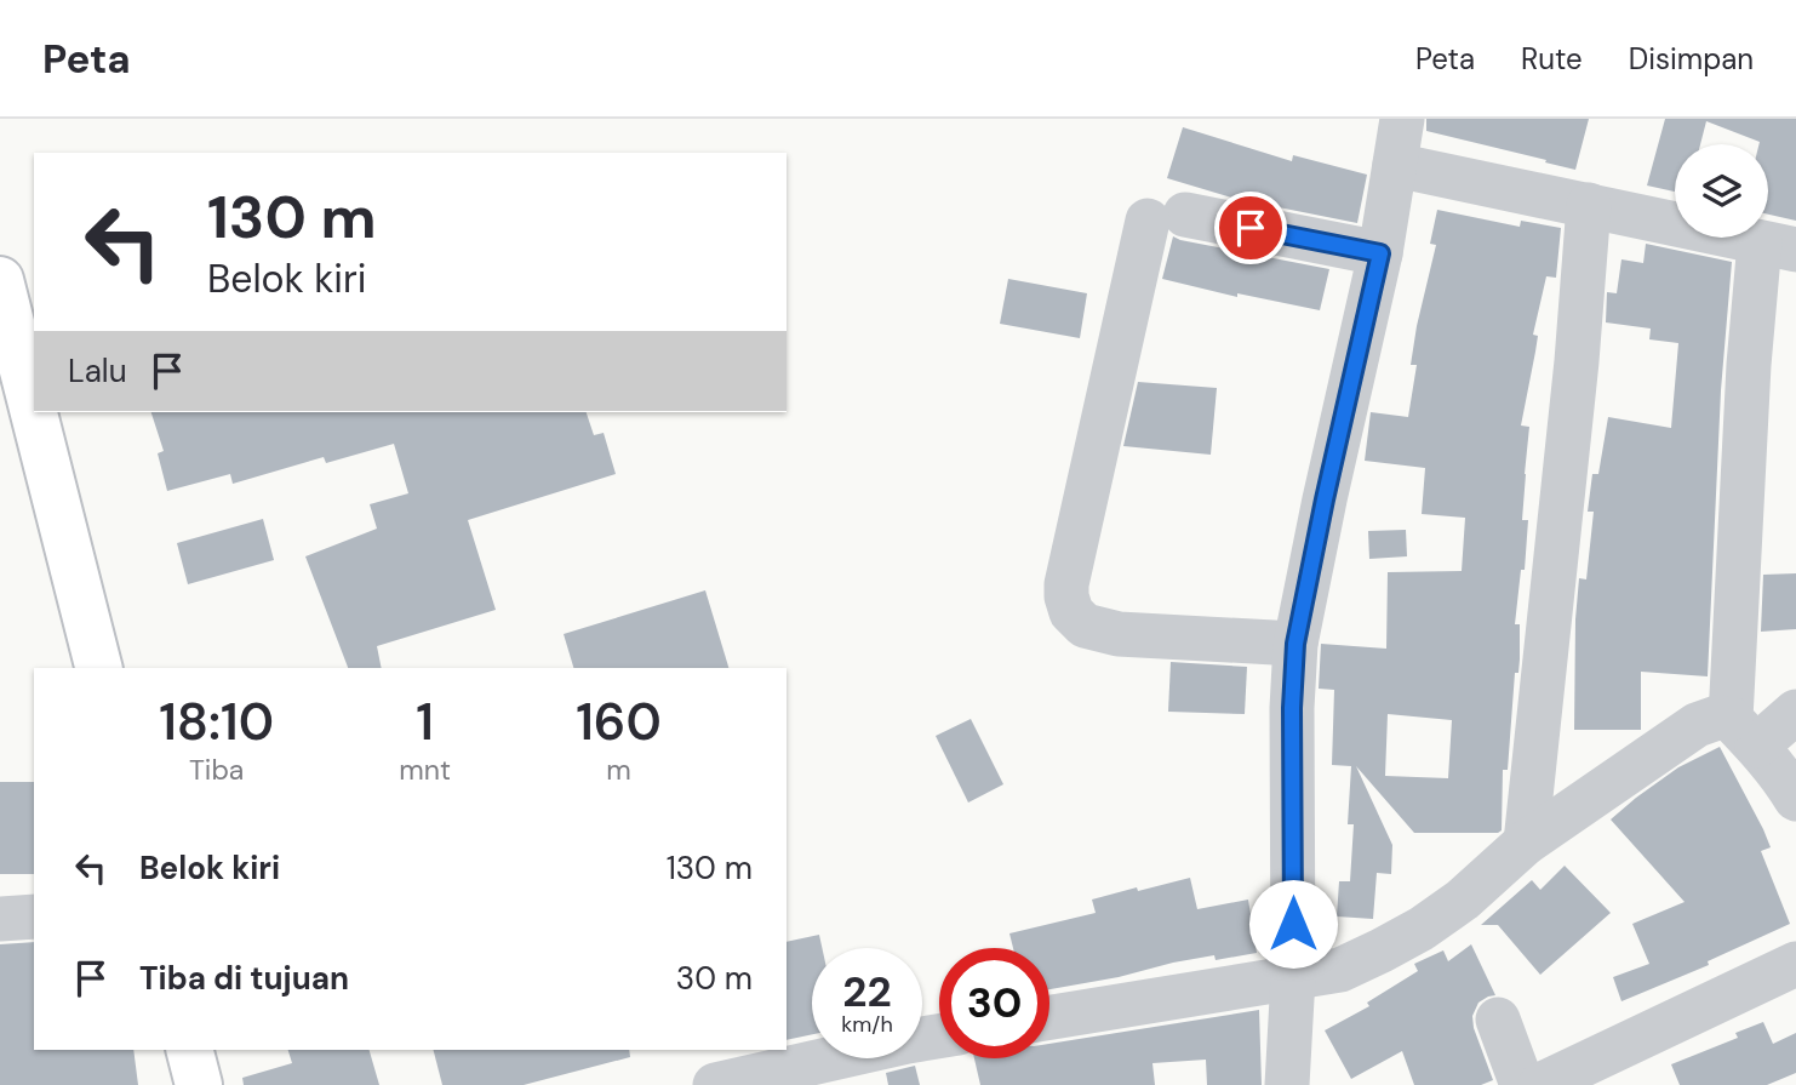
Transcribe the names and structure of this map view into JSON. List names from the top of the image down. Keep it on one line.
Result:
{"page":{"header":"Peta","nav":["Peta","Rute","Disimpan"],"turn":["130 m","Belok kiri"],"then":"Lalu","eta":["18:10","Tiba","1","mnt","160","m"],"list":[{"name":"Belok kiri","value":"130 m"},{"name":"Tiba di tujuan","value":"30 m"}],"speed":"22 km/h","limit":"30"}}
